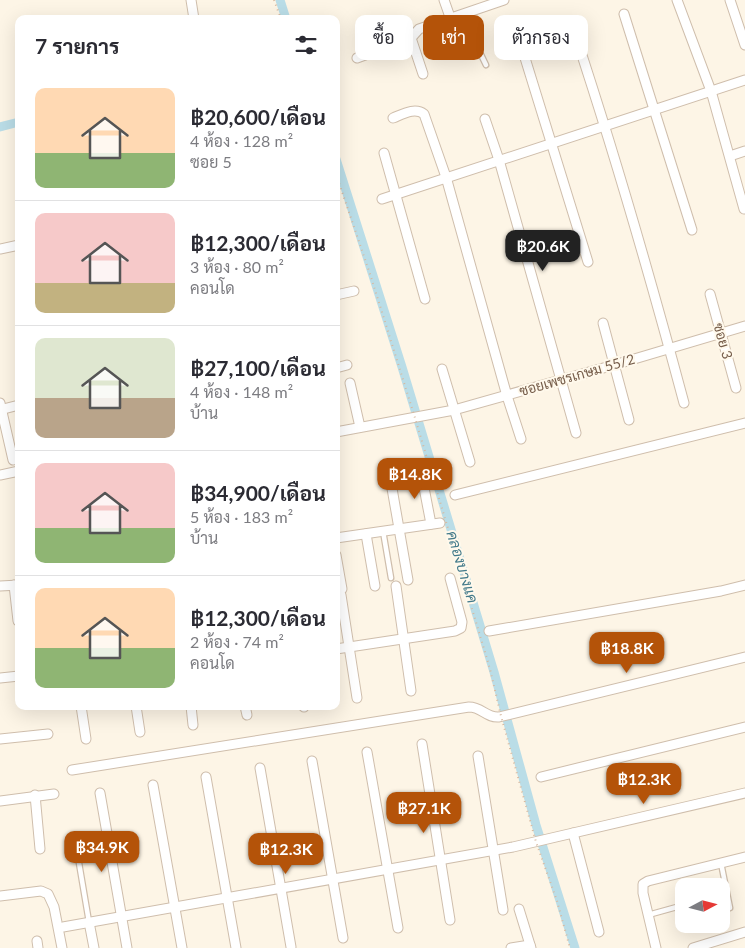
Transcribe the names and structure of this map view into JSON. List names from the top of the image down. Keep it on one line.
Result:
{"streets":{"street":["ซอย 3","ซอยเพชรเกษม 55/2"]},"crossings":[["ซอย 3","ซอยเพชรเกษม 55/2"]],"water":["คลองบางแค"],"north":"right","page":{"chip":["ซื้อ","เช่า","ตัวกรอง"],"heading":"7 รายการ","list":[{"name":"฿20,600/เดือน","note":"4 ห้อง · 128 m² · ซอย 5"},{"name":"฿12,300/เดือน","note":"3 ห้อง · 80 m² · คอนโด"},{"name":"฿27,100/เดือน","note":"4 ห้อง · 148 m² · บ้าน"},{"name":"฿34,900/เดือน","note":"5 ห้อง · 183 m² · บ้าน"},{"name":"฿12,300/เดือน","note":"2 ห้อง · 74 m² · คอนโด"}],"price":["฿20.6K","฿14.8K","฿18.8K","฿12.3K","฿27.1K","฿34.9K","฿12.3K"]}}
